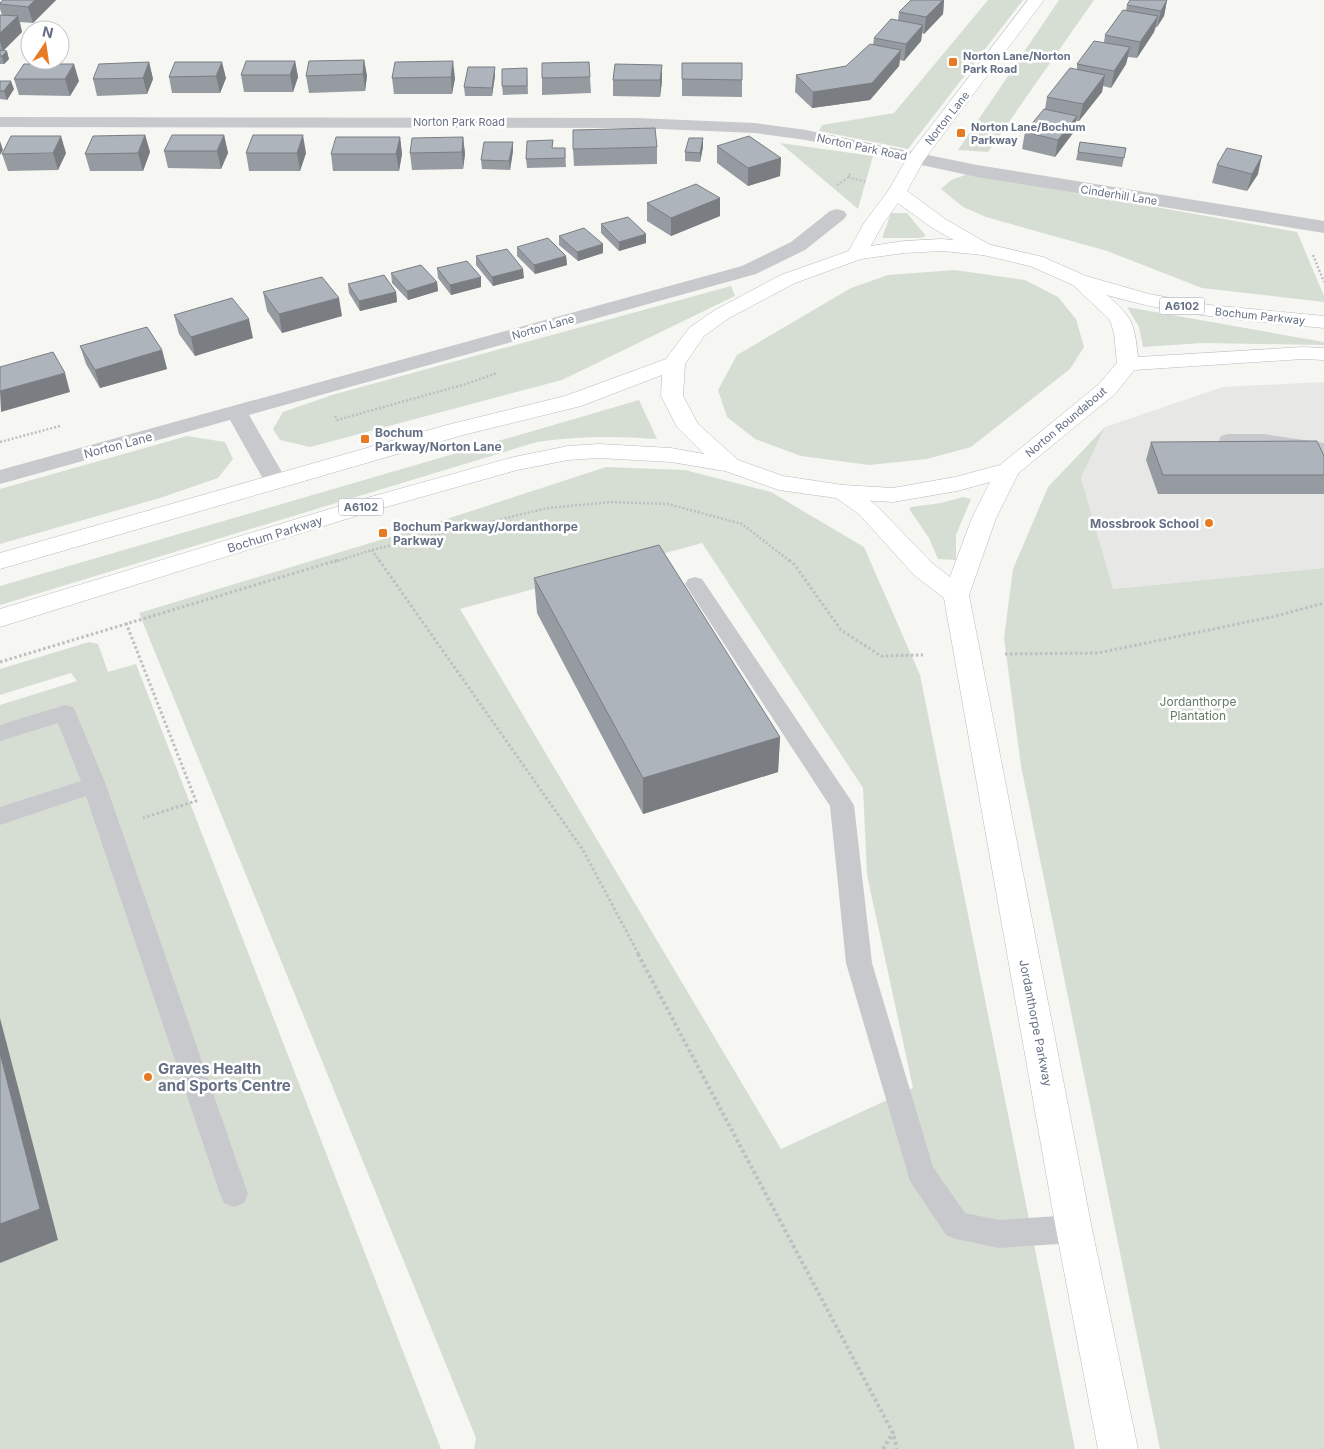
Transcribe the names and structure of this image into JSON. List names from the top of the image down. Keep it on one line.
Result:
{"streets":{"main road":["Norton Lane","A6102","Bochum Parkway","Norton Roundabout","Jordanthorpe Parkway"],"street":["Norton Park Road","Cinderhill Lane"]},"crossings":[["Norton Lane","Norton Park Road"],["Norton Lane","Cinderhill Lane"],["Norton Park Road","Cinderhill Lane"],["Bochum Parkway","Norton Roundabout"]],"parks":["Jordanthorpe Plantation"],"places":{"transit":["Norton Lane/Norton Park Road","Norton Lane/Bochum Parkway","Bochum Parkway/Norton Lane","Bochum Parkway/Jordanthorpe Parkway"],"other":["Mossbrook School","Graves Health and Sports Centre"]},"north":"top"}
